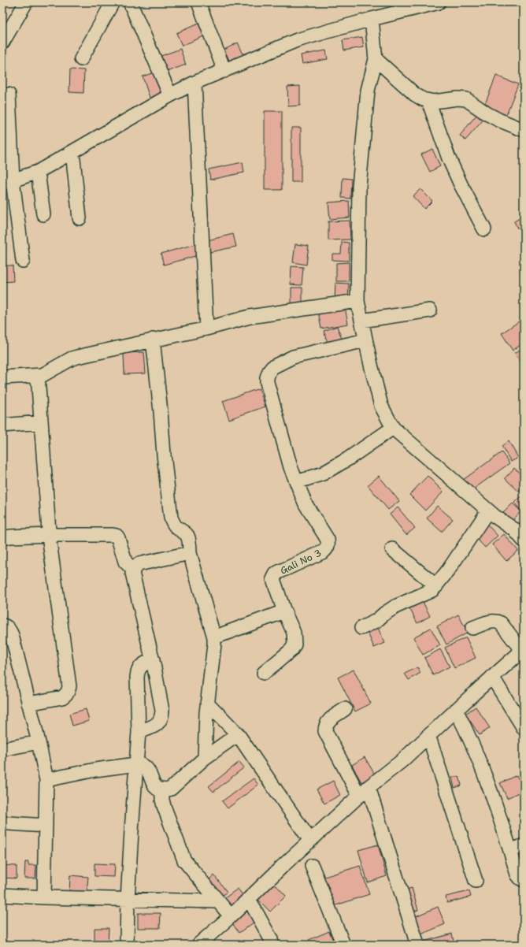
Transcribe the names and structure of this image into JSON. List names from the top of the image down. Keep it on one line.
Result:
{"streets":{"street":["Gali No 3"]}}
